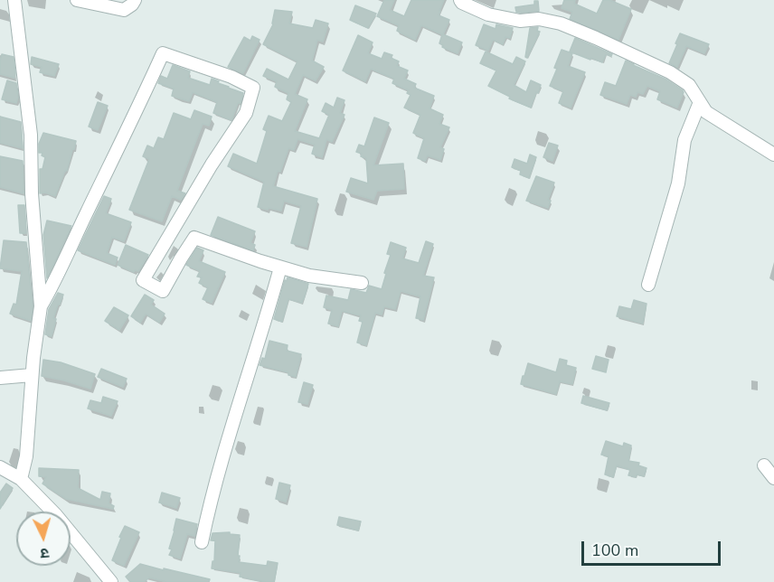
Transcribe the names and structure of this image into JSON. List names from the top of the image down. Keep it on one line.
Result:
{"scale_bar":"100 m","north":"bottom"}
